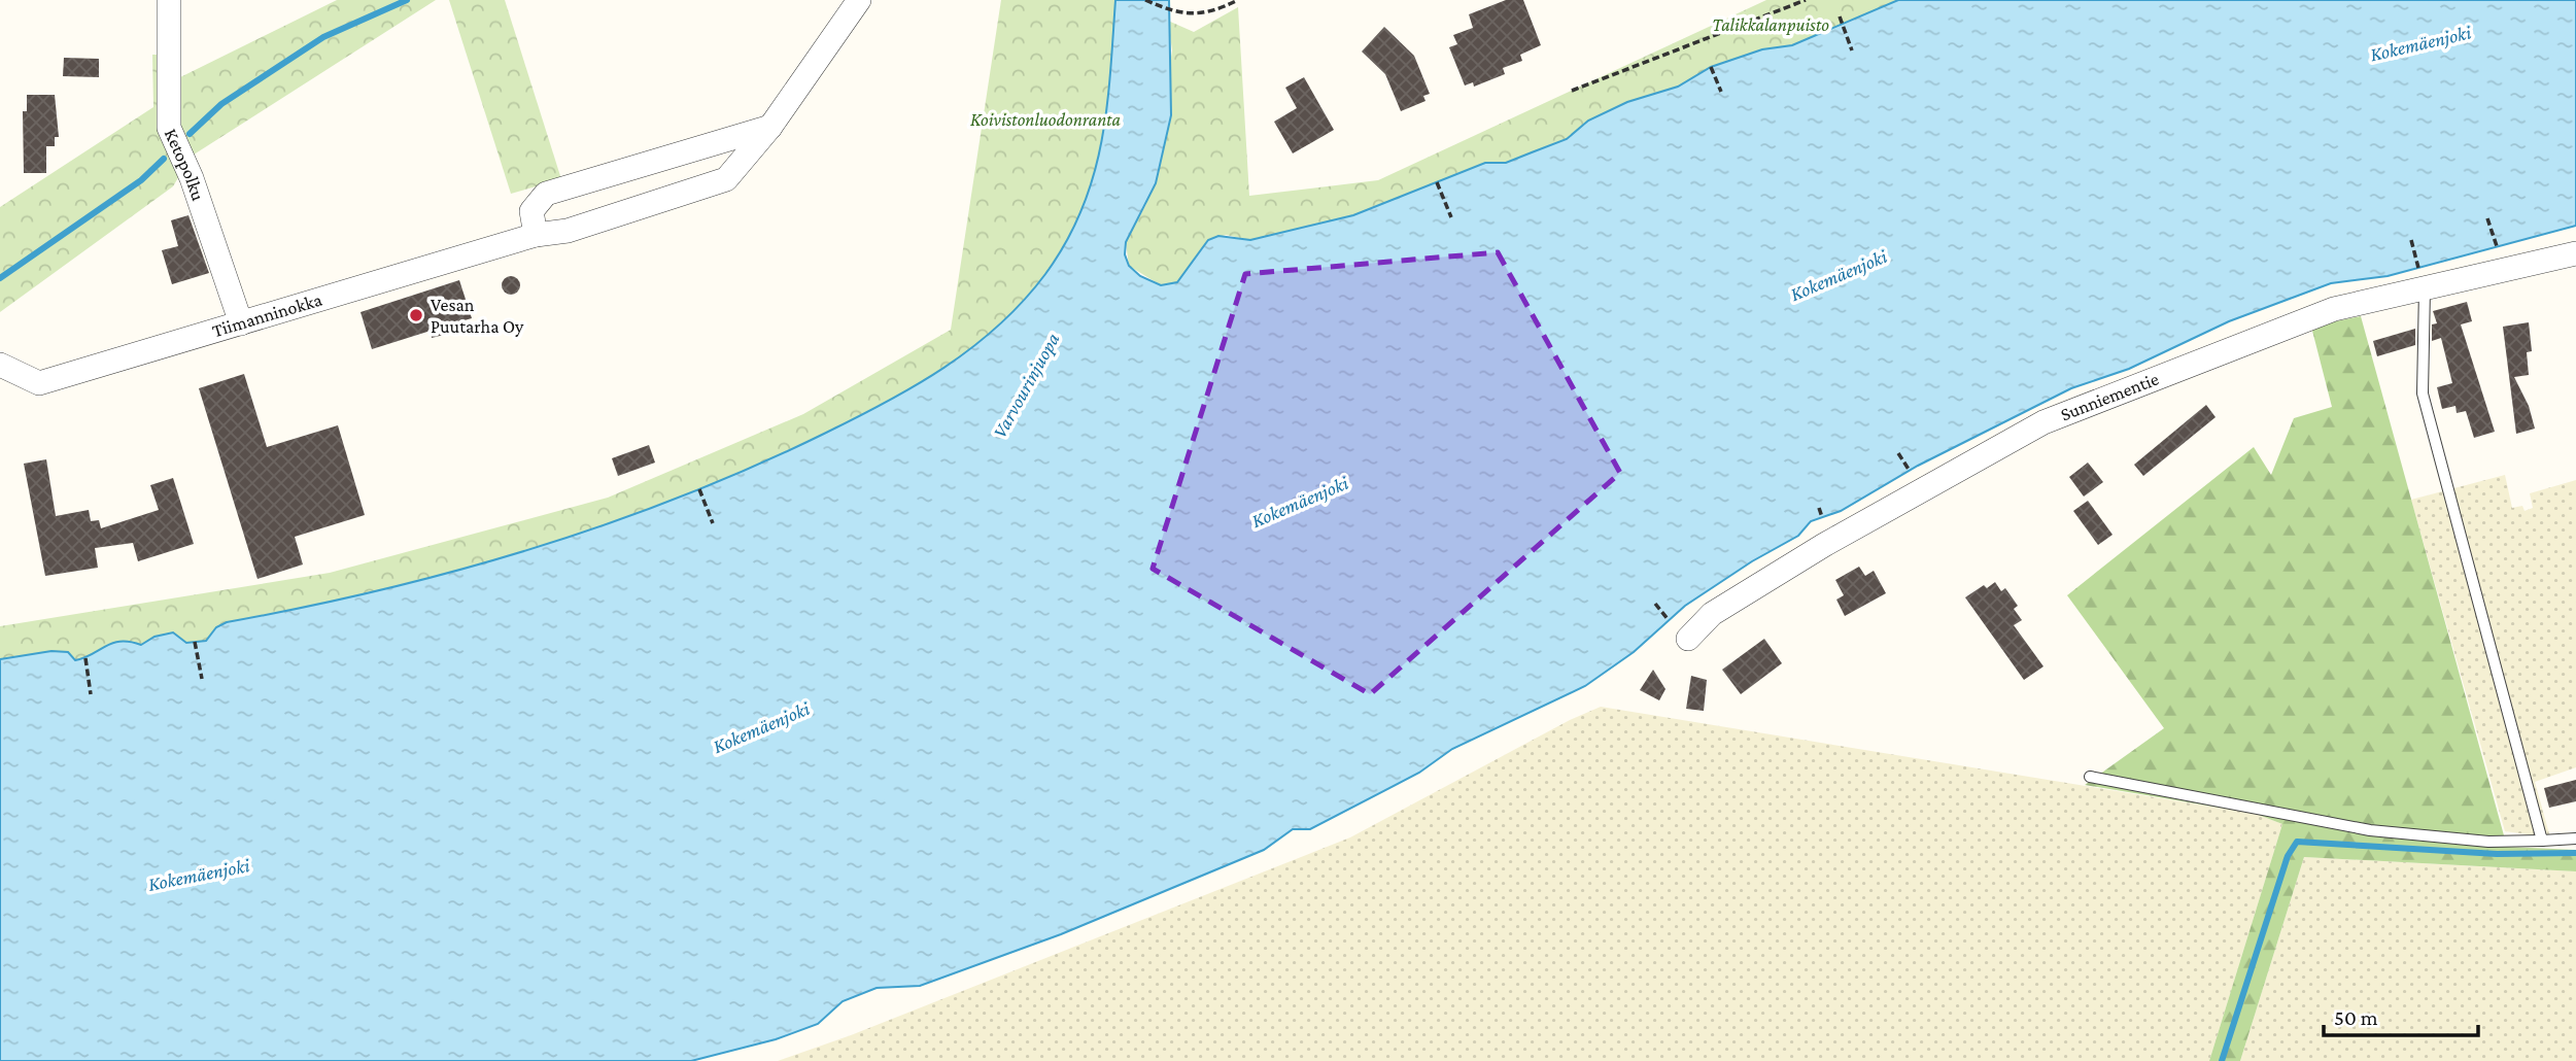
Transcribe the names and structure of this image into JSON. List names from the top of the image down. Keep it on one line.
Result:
{"streets":{"street":["Ketopolku","Tiimanninokka","Sunniementie"]},"crossings":[["Ketopolku","Tiimanninokka"]],"water":["Kokemäenjoki","Varvourinjuopa"],"parks":["Talikkalanpuisto","Koivistonluodonranta"],"places":["Vesan Puutarha Oy"],"scale_bar":"50 m"}
